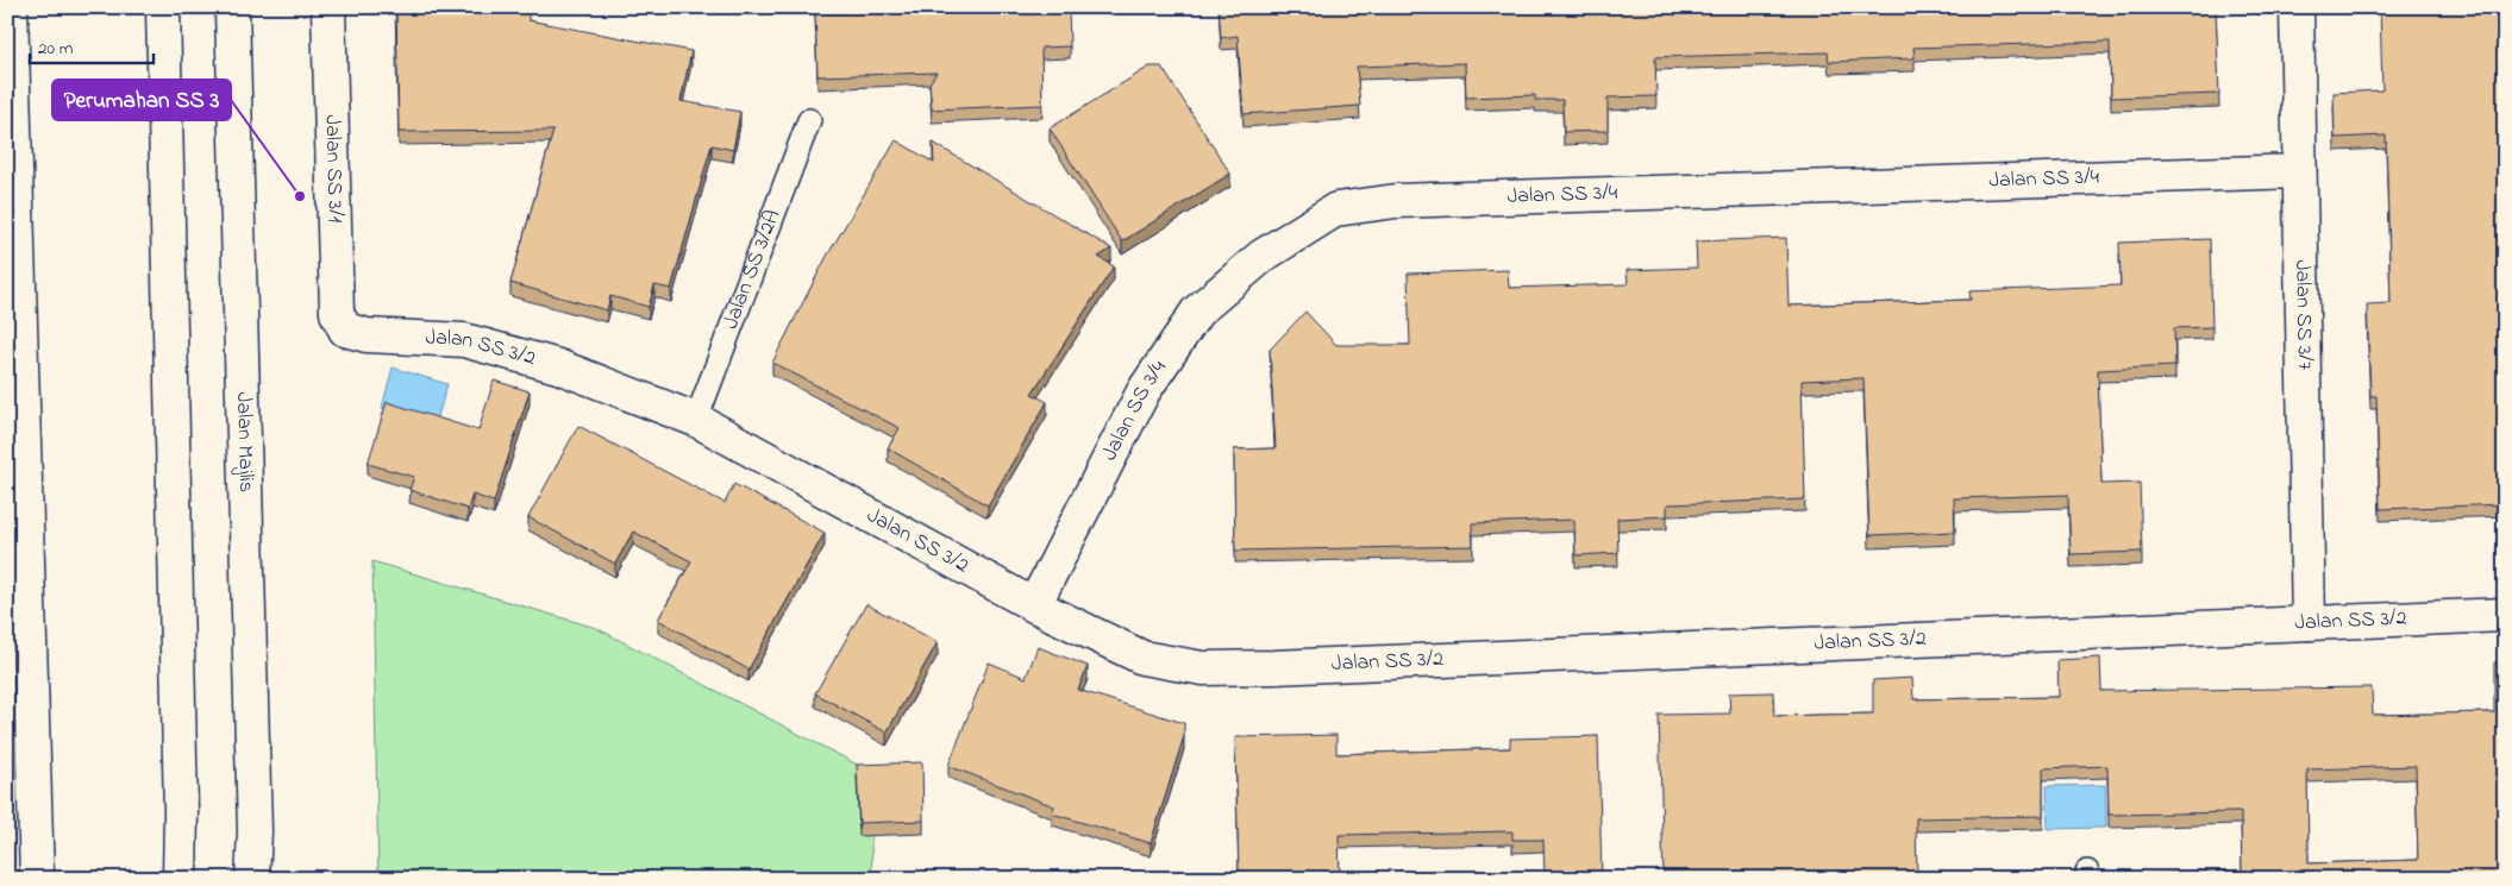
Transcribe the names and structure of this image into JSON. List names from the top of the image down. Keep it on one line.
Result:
{"streets":{"street":["Jalan SS 3/1","Jalan SS 3/4","Jalan SS 3/7","Jalan SS 3/2","Jalan Majlis"],"lane":["Jalan SS 3/2A"]},"crossings":[["Jalan SS 3/1","Jalan SS 3/2"],["Jalan SS 3/4","Jalan SS 3/7"],["Jalan SS 3/4","Jalan SS 3/2"],["Jalan SS 3/2A","Jalan SS 3/2"],["Jalan SS 3/7","Jalan SS 3/2"]],"places":["Perumahan SS 3"],"scale_bar":"20 m"}
